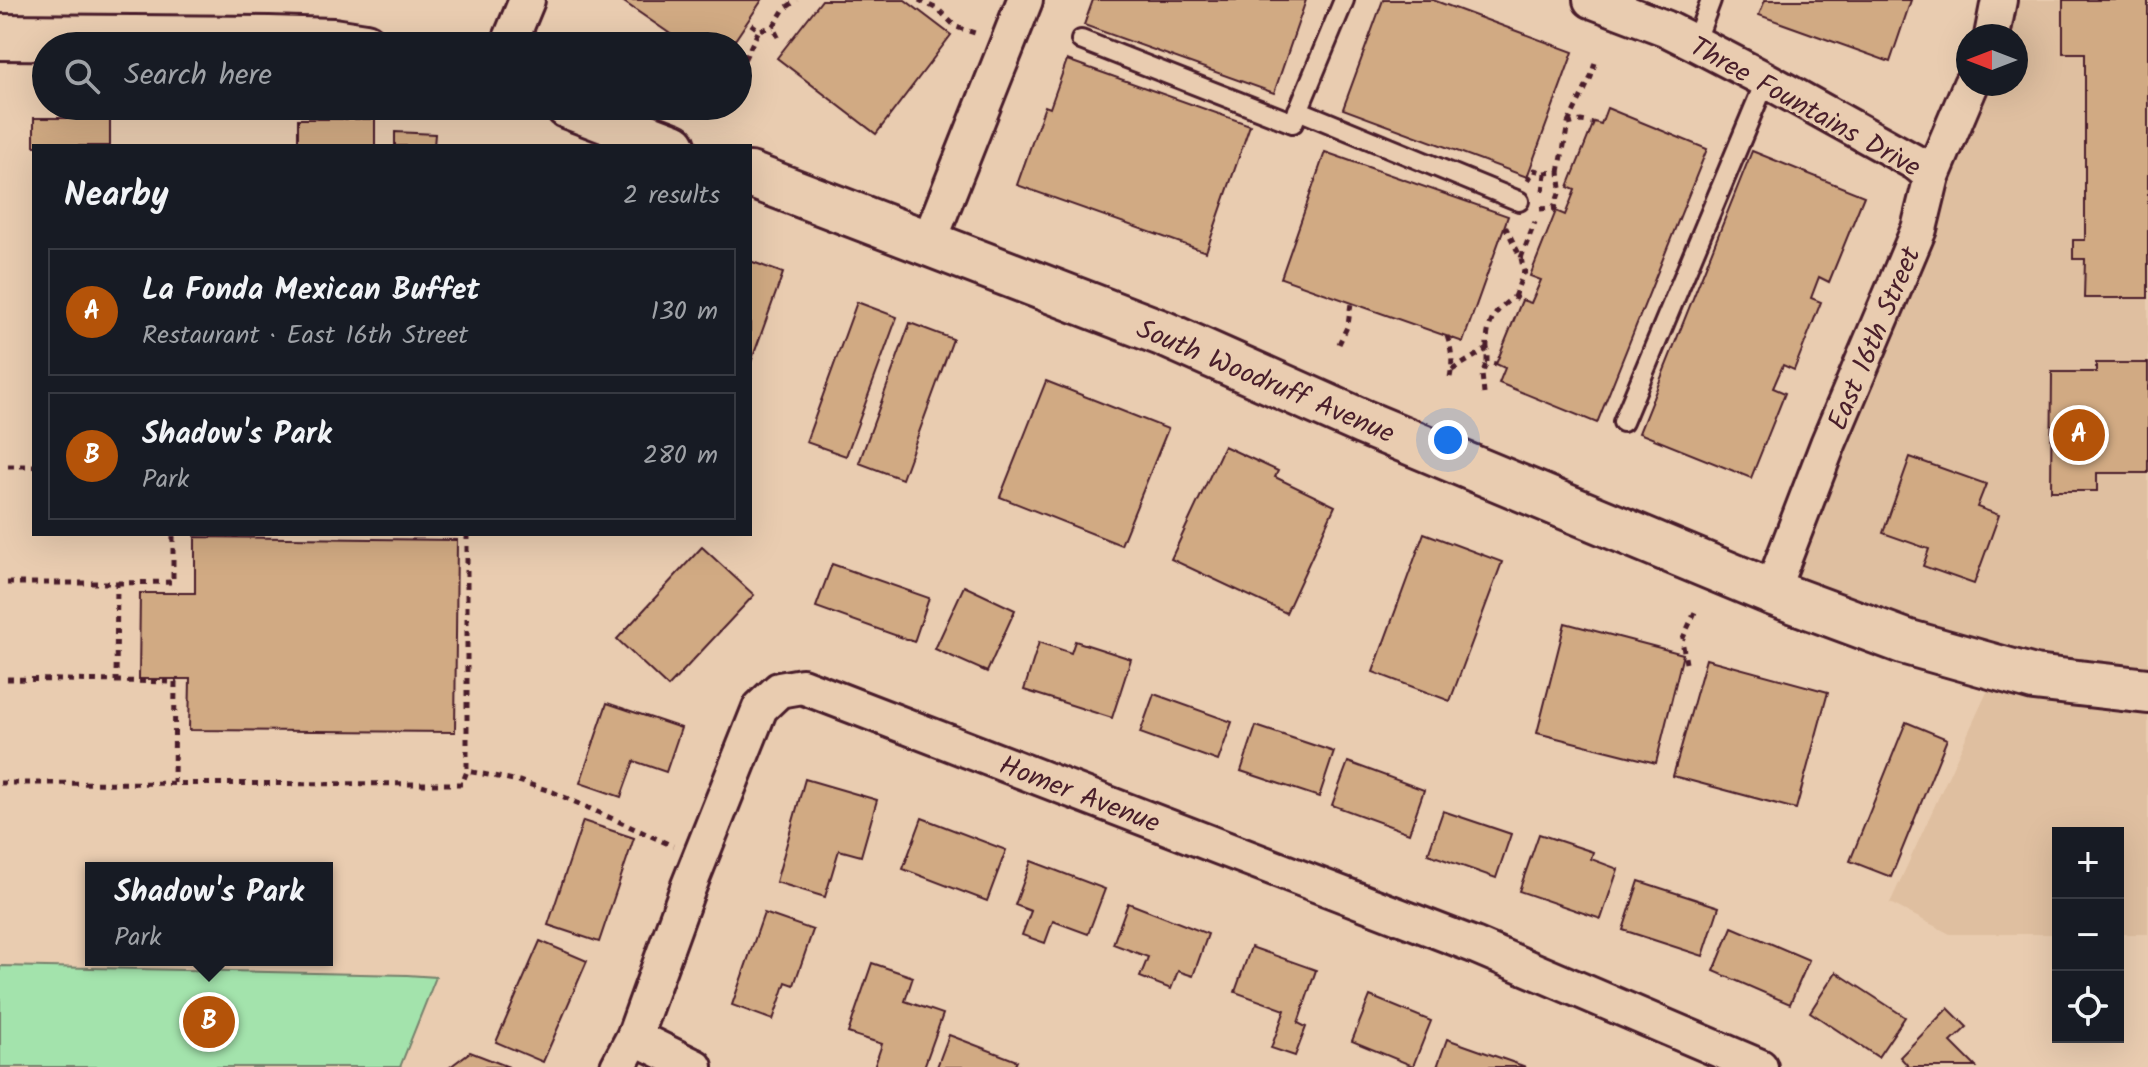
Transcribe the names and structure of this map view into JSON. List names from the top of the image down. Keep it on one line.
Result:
{"streets":{"main road":["South Woodruff Avenue"],"street":["Three Fountains Drive","East 16th Street","Homer Avenue"]},"crossings":[["Three Fountains Drive","East 16th Street"],["East 16th Street","South Woodruff Avenue"]],"north":"left","page":{"search":"Search here","heading":["Nearby","2 results"],"list":[{"mark":"A","name":"La Fonda Mexican Buffet","note":"Restaurant · East 16th Street","value":"130 m"},{"mark":"B","name":"Shadow's Park","note":"Park","value":"280 m"}],"pins":["A","B"],"map_buttons":["+","−"],"popup":["Shadow's Park","Park"]}}
